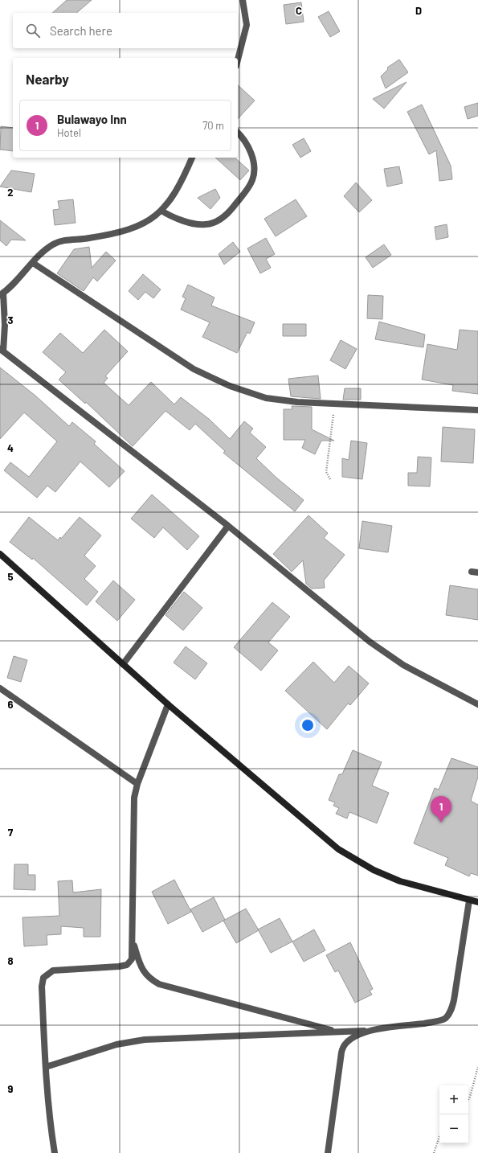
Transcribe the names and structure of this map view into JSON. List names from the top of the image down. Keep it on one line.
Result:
{"page":{"search":"Search here","heading":"Nearby","list":[{"mark":"1","name":"Bulawayo Inn","note":"Hotel","value":"70 m"}],"pins":"1","map_buttons":["+","−"]},"grid":{"columns":["C","D"],"rows":["2","3","4","5","6","7","8","9"]}}
